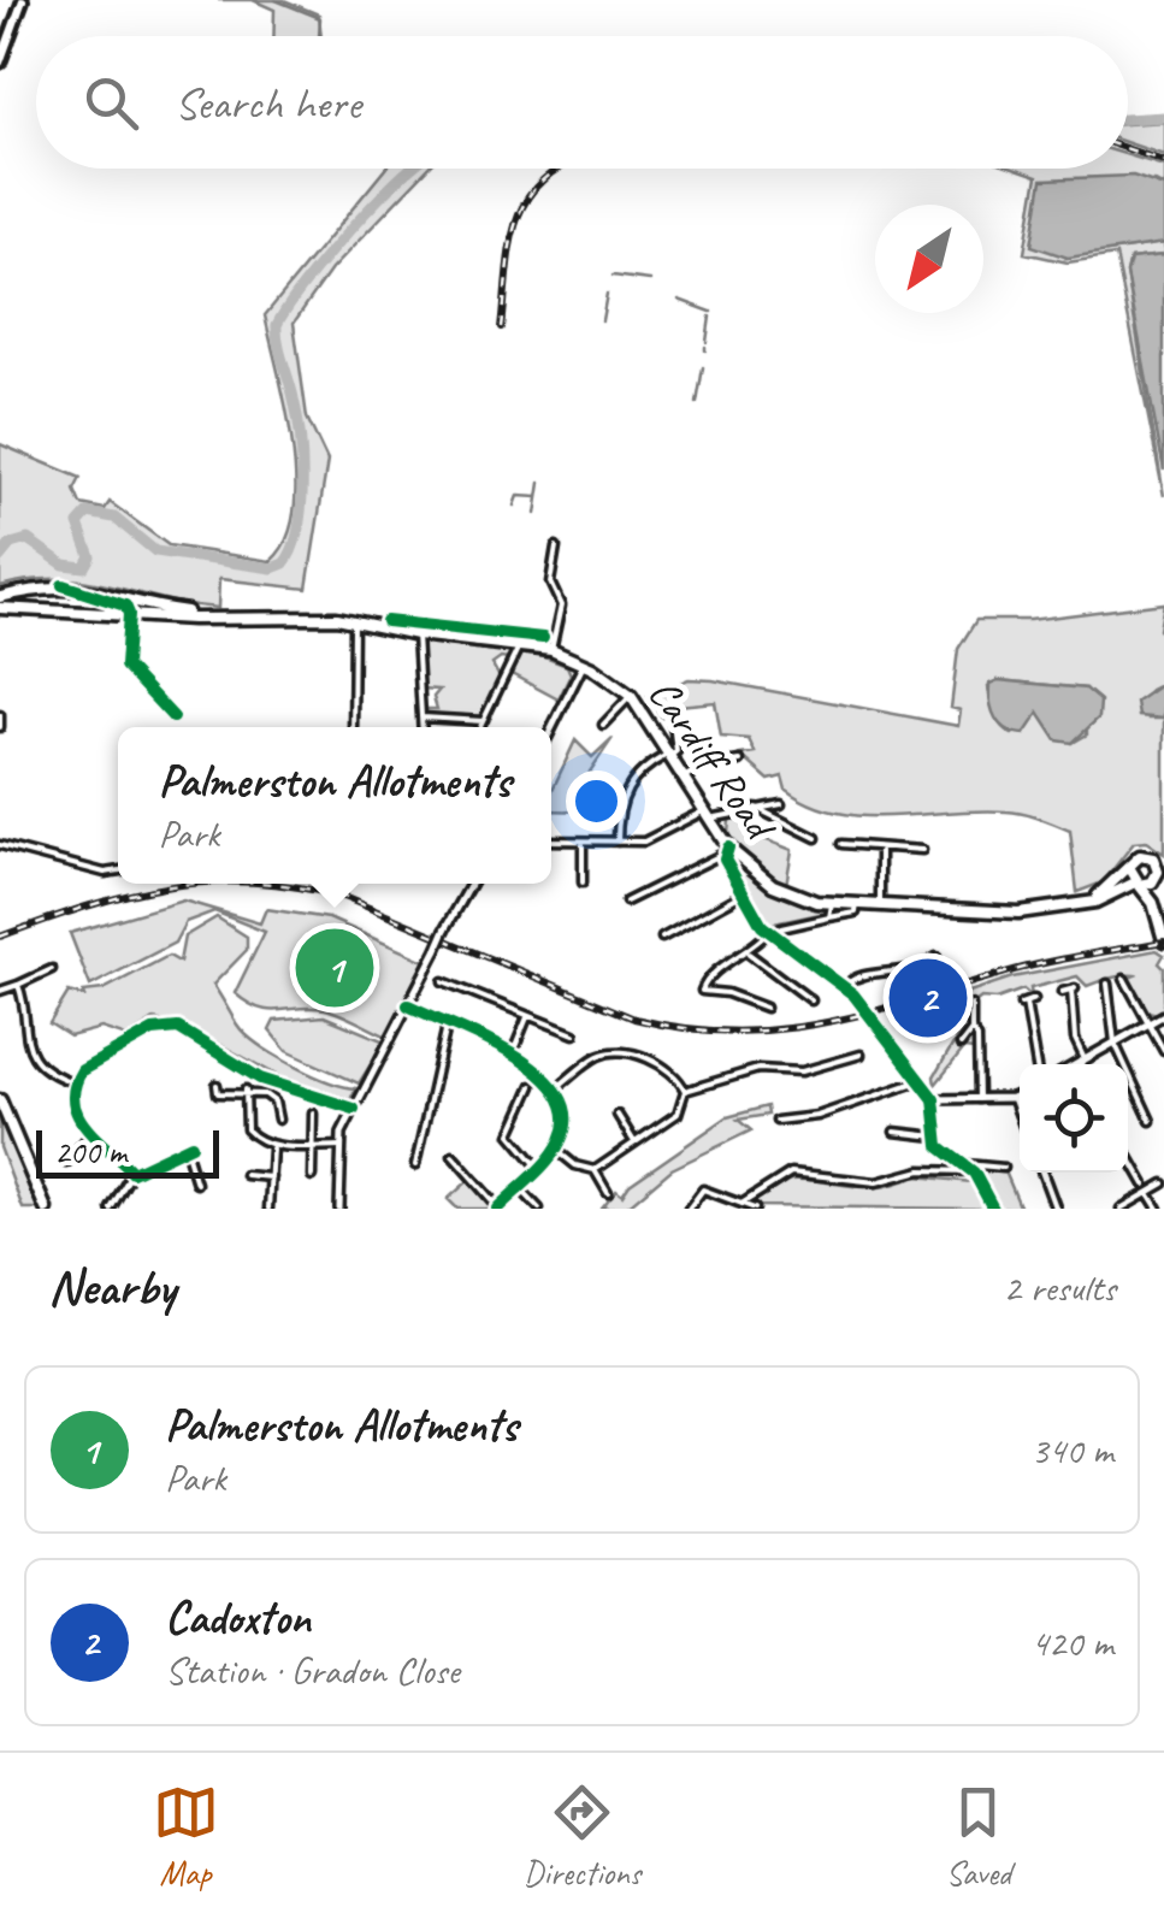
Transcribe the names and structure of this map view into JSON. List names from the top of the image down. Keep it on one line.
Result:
{"streets":{"main road":["Cardiff Road"]},"scale_bar":"200 m","north":"bottom left","page":{"search":"Search here","popup":["Palmerston Allotments","Park"],"pins":["1","2"],"scale":"200 m","heading":["Nearby","2 results"],"list":[{"mark":"1","name":"Palmerston Allotments","note":"Park","value":"340 m"},{"mark":"2","name":"Cadoxton","note":"Station · Gradon Close","value":"420 m"}],"nav":["Map","Directions","Saved"]}}
